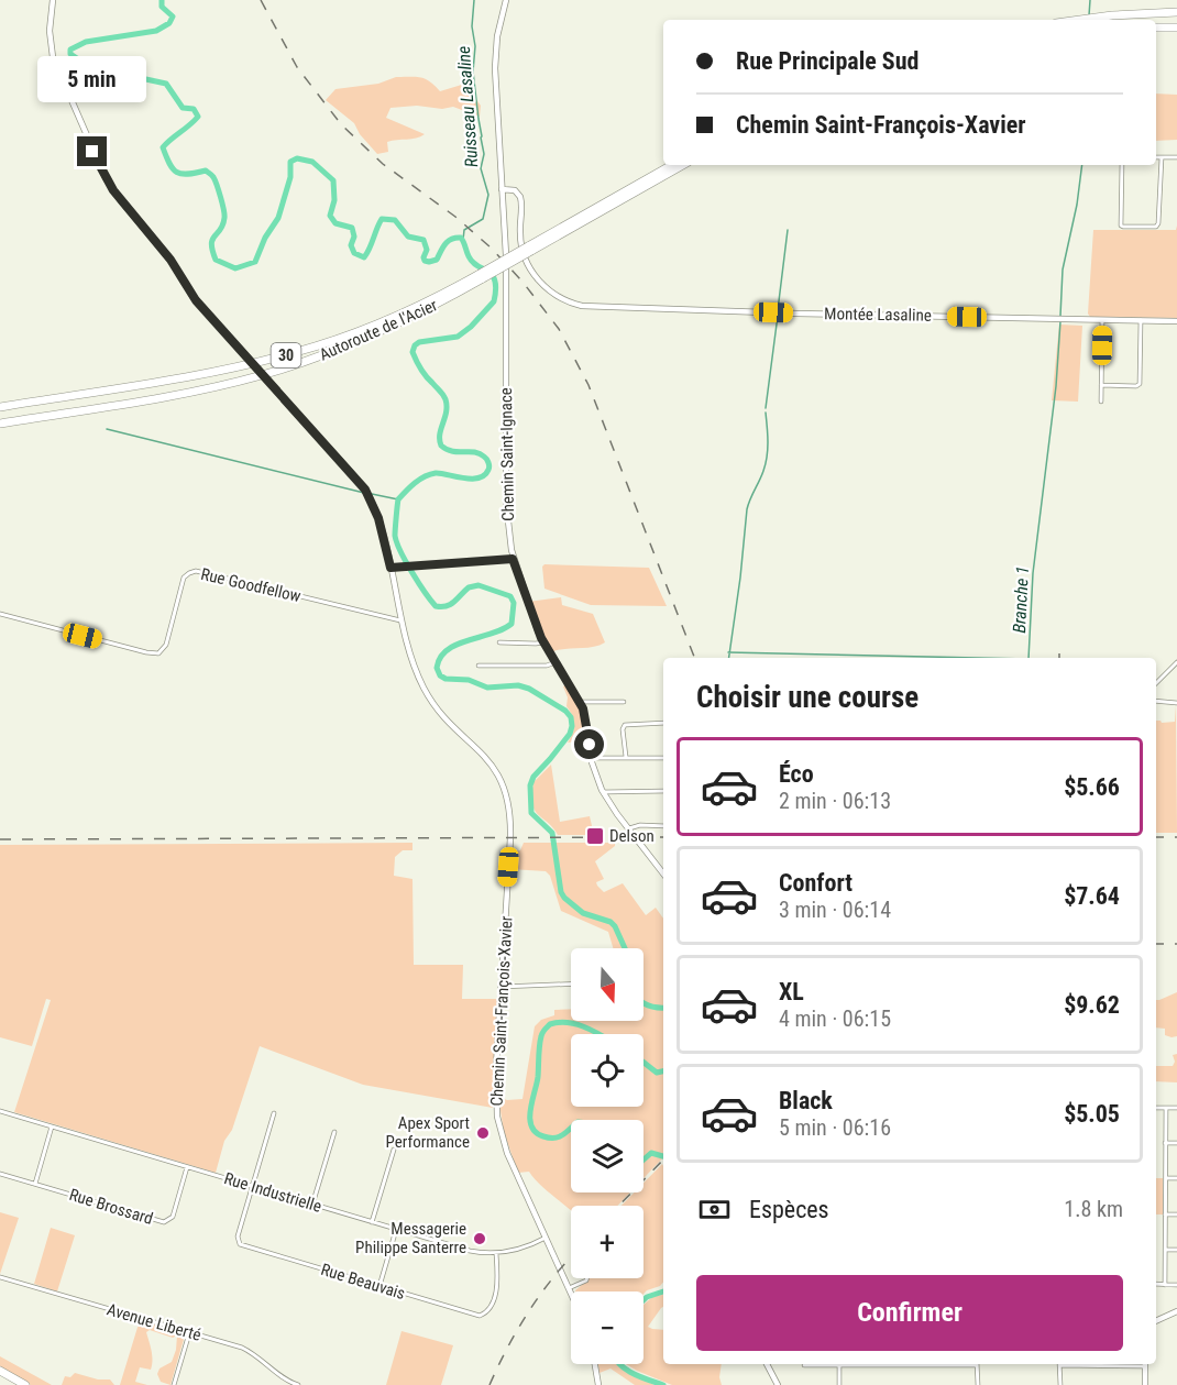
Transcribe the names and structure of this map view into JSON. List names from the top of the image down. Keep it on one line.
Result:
{"streets":{"highway":["Autoroute de l'Acier","30"],"street":["Montée Lasaline","Chemin Saint-Ignace","Rue Goodfellow","Chemin Saint-François-Xavier","Rue Industrielle","Rue Brossard","Rue Beauvais","Avenue Liberté"]},"crossings":[["Montée Lasaline","Chemin Saint-Ignace"],["Rue Goodfellow","Chemin Saint-François-Xavier"],["Chemin Saint-François-Xavier","Rue Industrielle"],["Rue Industrielle","Rue Brossard"],["Rue Industrielle","Rue Beauvais"]],"water":["Ruisseau Lasaline","Branche 1"],"places":{"transit":["Delson"],"other":["Apex Sport Performance","Messagerie Philippe Santerre"]},"north":"bottom","page":{"banner":["Rue Principale Sud","Chemin Saint-François-Xavier"],"bubble":"5 min","heading":"Choisir une course","list":[{"name":"Éco","note":"2 min · 06:13","value":"$5.66"},{"name":"Confort","note":"3 min · 06:14","value":"$7.64"},{"name":"XL","note":"4 min · 06:15","value":"$9.62"},{"name":"Black","note":"5 min · 06:16","value":"$5.05"}],"map_buttons":["+","−"],"pay":["Espèces","1.8 km"],"buttons":"Confirmer"}}
